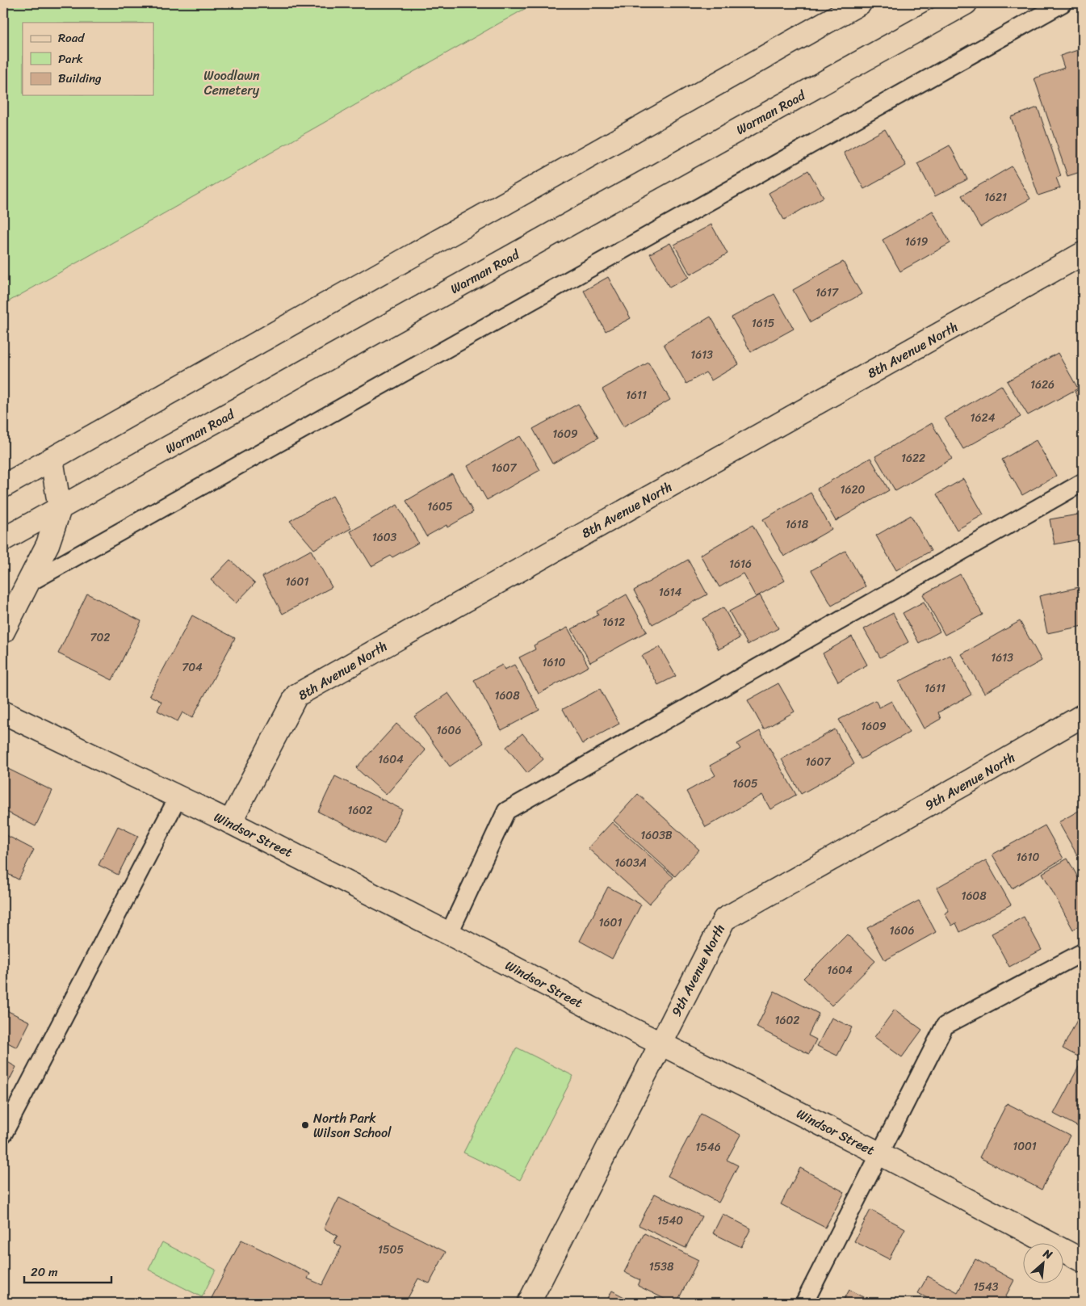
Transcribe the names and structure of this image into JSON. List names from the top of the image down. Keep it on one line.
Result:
{"streets":{"street":["Warman Road","8th Avenue North","9th Avenue North","Windsor Street"]},"crossings":[["8th Avenue North","Windsor Street"],["9th Avenue North","Windsor Street"]],"parks":["Woodlawn Cemetery"],"places":["North Park Wilson School"],"house_numbers":["1621","1619","1617","1615","1613","1626","1611","1624","1609","1622","1607","1620","1605","1618","1603","1616","1601","1614","1612","702","1613","1610","704","1611","1608","1609","1606","1604","1607","1605","1602","1603B","1610","1603A","1608","1601","1606","1604","1602","1001","1546","1540","1505","1538","1543"],"legend":["Road","Park","Building"],"scale_bar":"20 m","north":"top right"}
